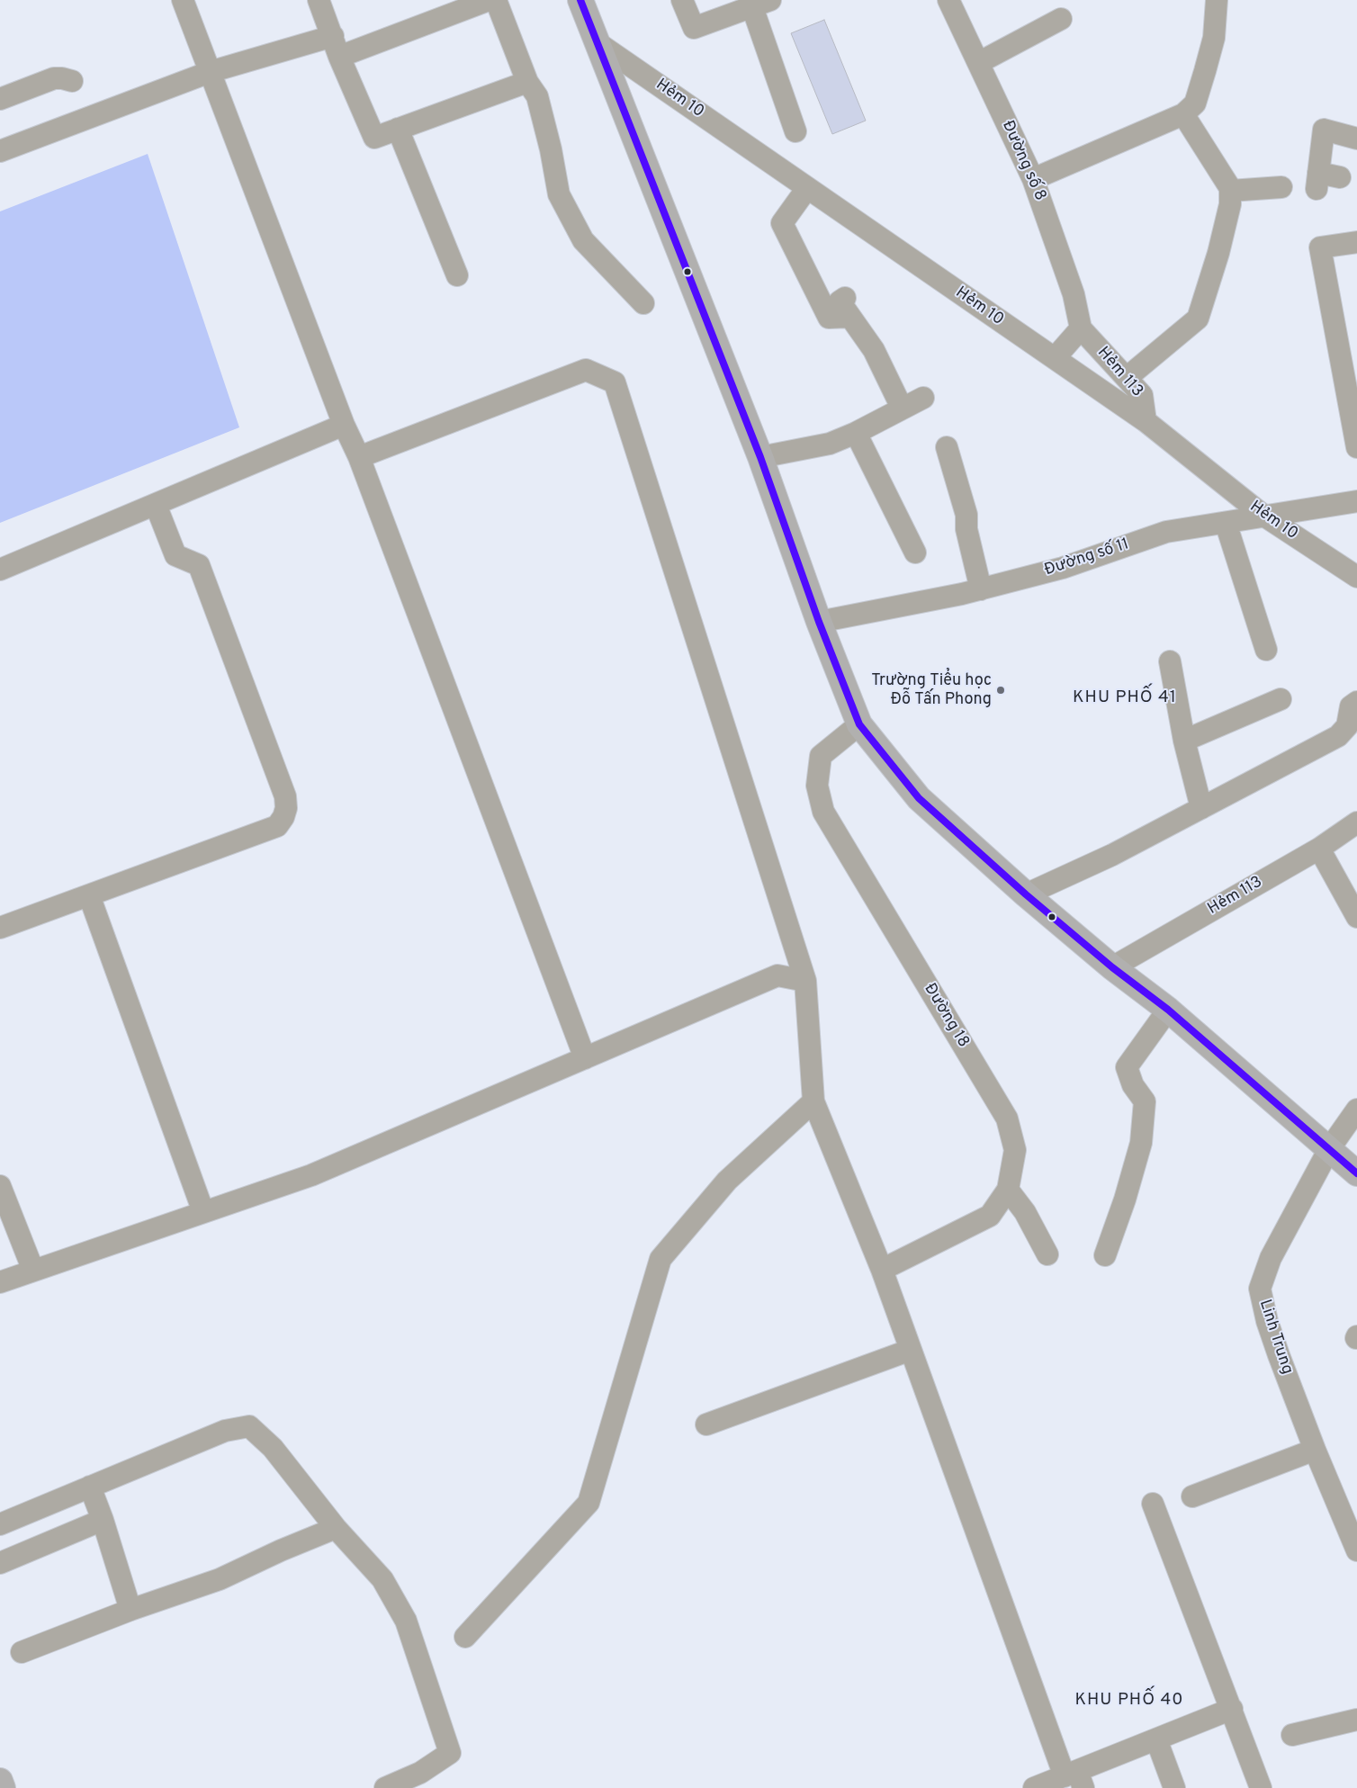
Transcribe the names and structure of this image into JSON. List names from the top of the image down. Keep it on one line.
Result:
{"streets":{"street":["Hẻm 10","Đường số 8","Hẻm 113","Đường số 11","Đường 18","Linh Trung"]},"crossings":[["Hẻm 10","Hẻm 113"],["Hẻm 10","Đường số 11"],["Đường số 8","Hẻm 113"]],"districts":["KHU PHỐ 41","KHU PHỐ 40"],"places":["Trường Tiểu học Đỗ Tấn Phong"]}
